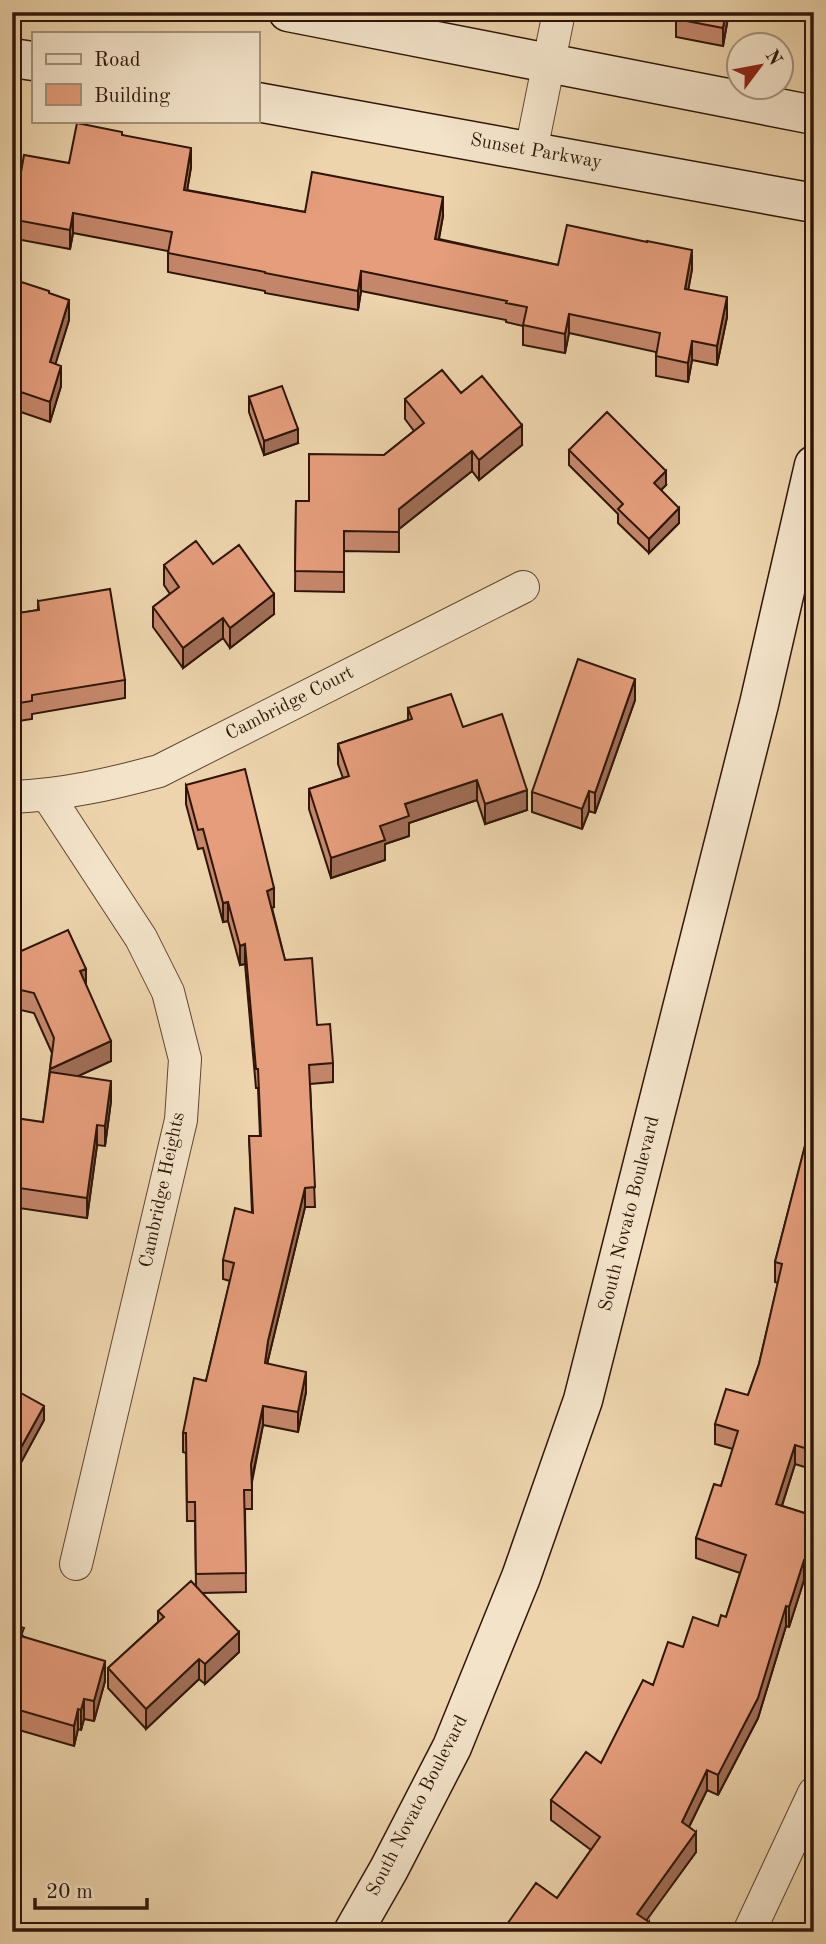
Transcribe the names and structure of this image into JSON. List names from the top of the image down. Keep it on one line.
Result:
{"streets":{"main road":["Sunset Parkway","South Novato Boulevard"],"street":["Cambridge Court","Cambridge Heights"]},"crossings":[["Cambridge Court","Cambridge Heights"]],"legend":["Road","Building"],"scale_bar":"20 m","north":"top right"}
